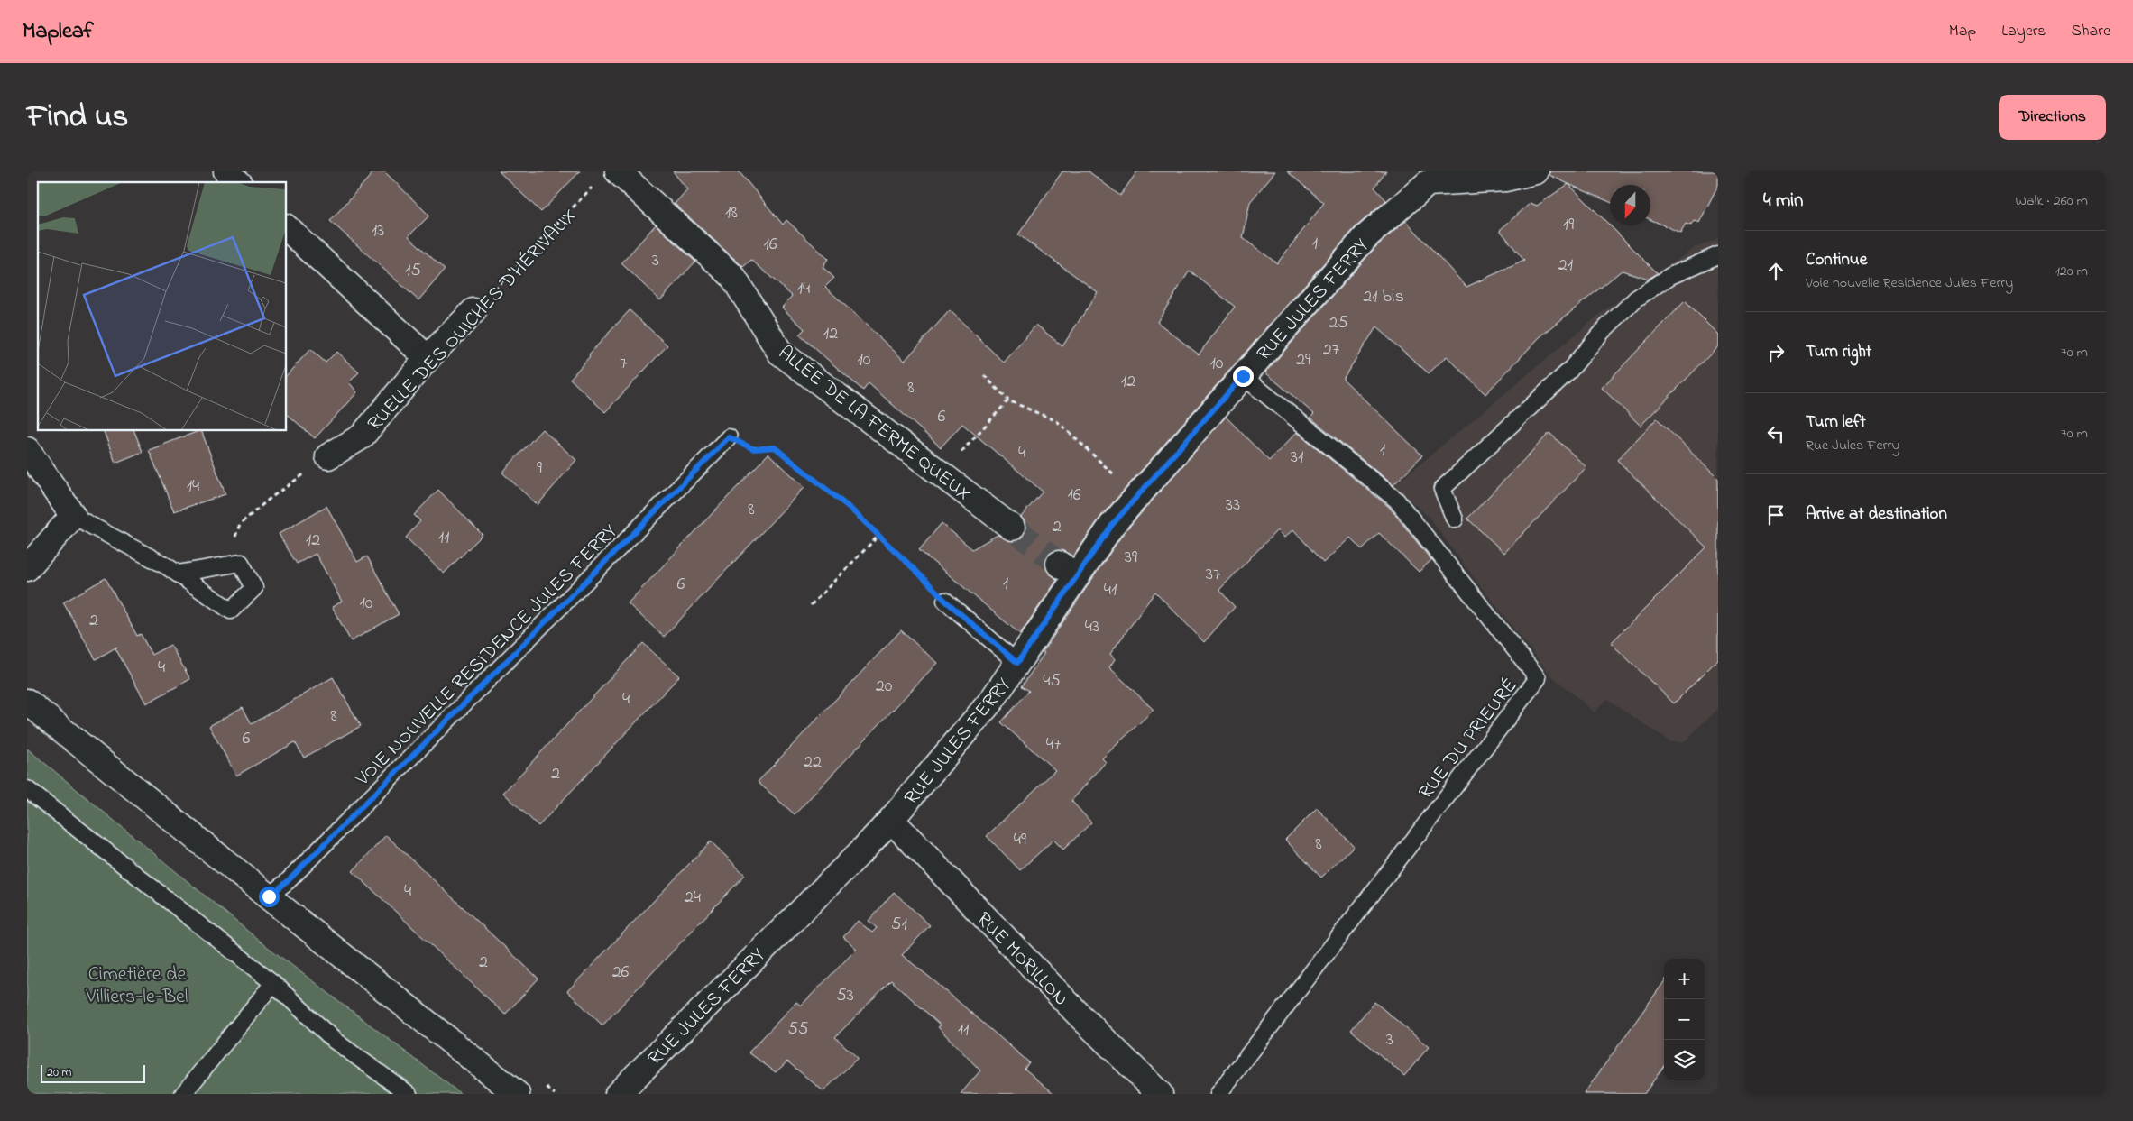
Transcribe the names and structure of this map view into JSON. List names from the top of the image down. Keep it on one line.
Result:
{"streets":{"street":["RUE JULES FERRY","RUELLE DES OUICHES D'HÉRIVAUX","ALLÉE DE LA FERME QUEUX","RUE MORILLON"],"lane":["VOIE NOUVELLE RESIDENCE JULES FERRY","RUE DU PRIEURÉ"]},"crossings":[["RUE JULES FERRY","RUE DU PRIEURÉ"],["RUE JULES FERRY","RUE MORILLON"]],"parks":["Cimetière de Villiers-le-Bel"],"house_numbers":["18","19","13","1","16","3","21","15","14","21 bis","25","12","27","10","29","7","10","12","8","6","1","4","31","9","14","16","33","8","2","11","12","39","37","1","6","41","10","2","43","4","45","20","4","8","6","47","22","2","49","8","4","24","51","2","26","53","55","11","3"],"scale_bar":"20 m","north":"bottom","page":{"header":"Mapleaf","nav":["Map","Layers","Share"],"title":"Find us","buttons":"Directions","heading":["4 min","Walk · 260 m"],"list":[["Continue","Voie nouvelle Residence Jules Ferry","120 m"],["Turn right","70 m"],["Turn left","Rue Jules Ferry","70 m"],"Arrive at destination"],"map_buttons":["+","−"],"scale":"20 m"}}
